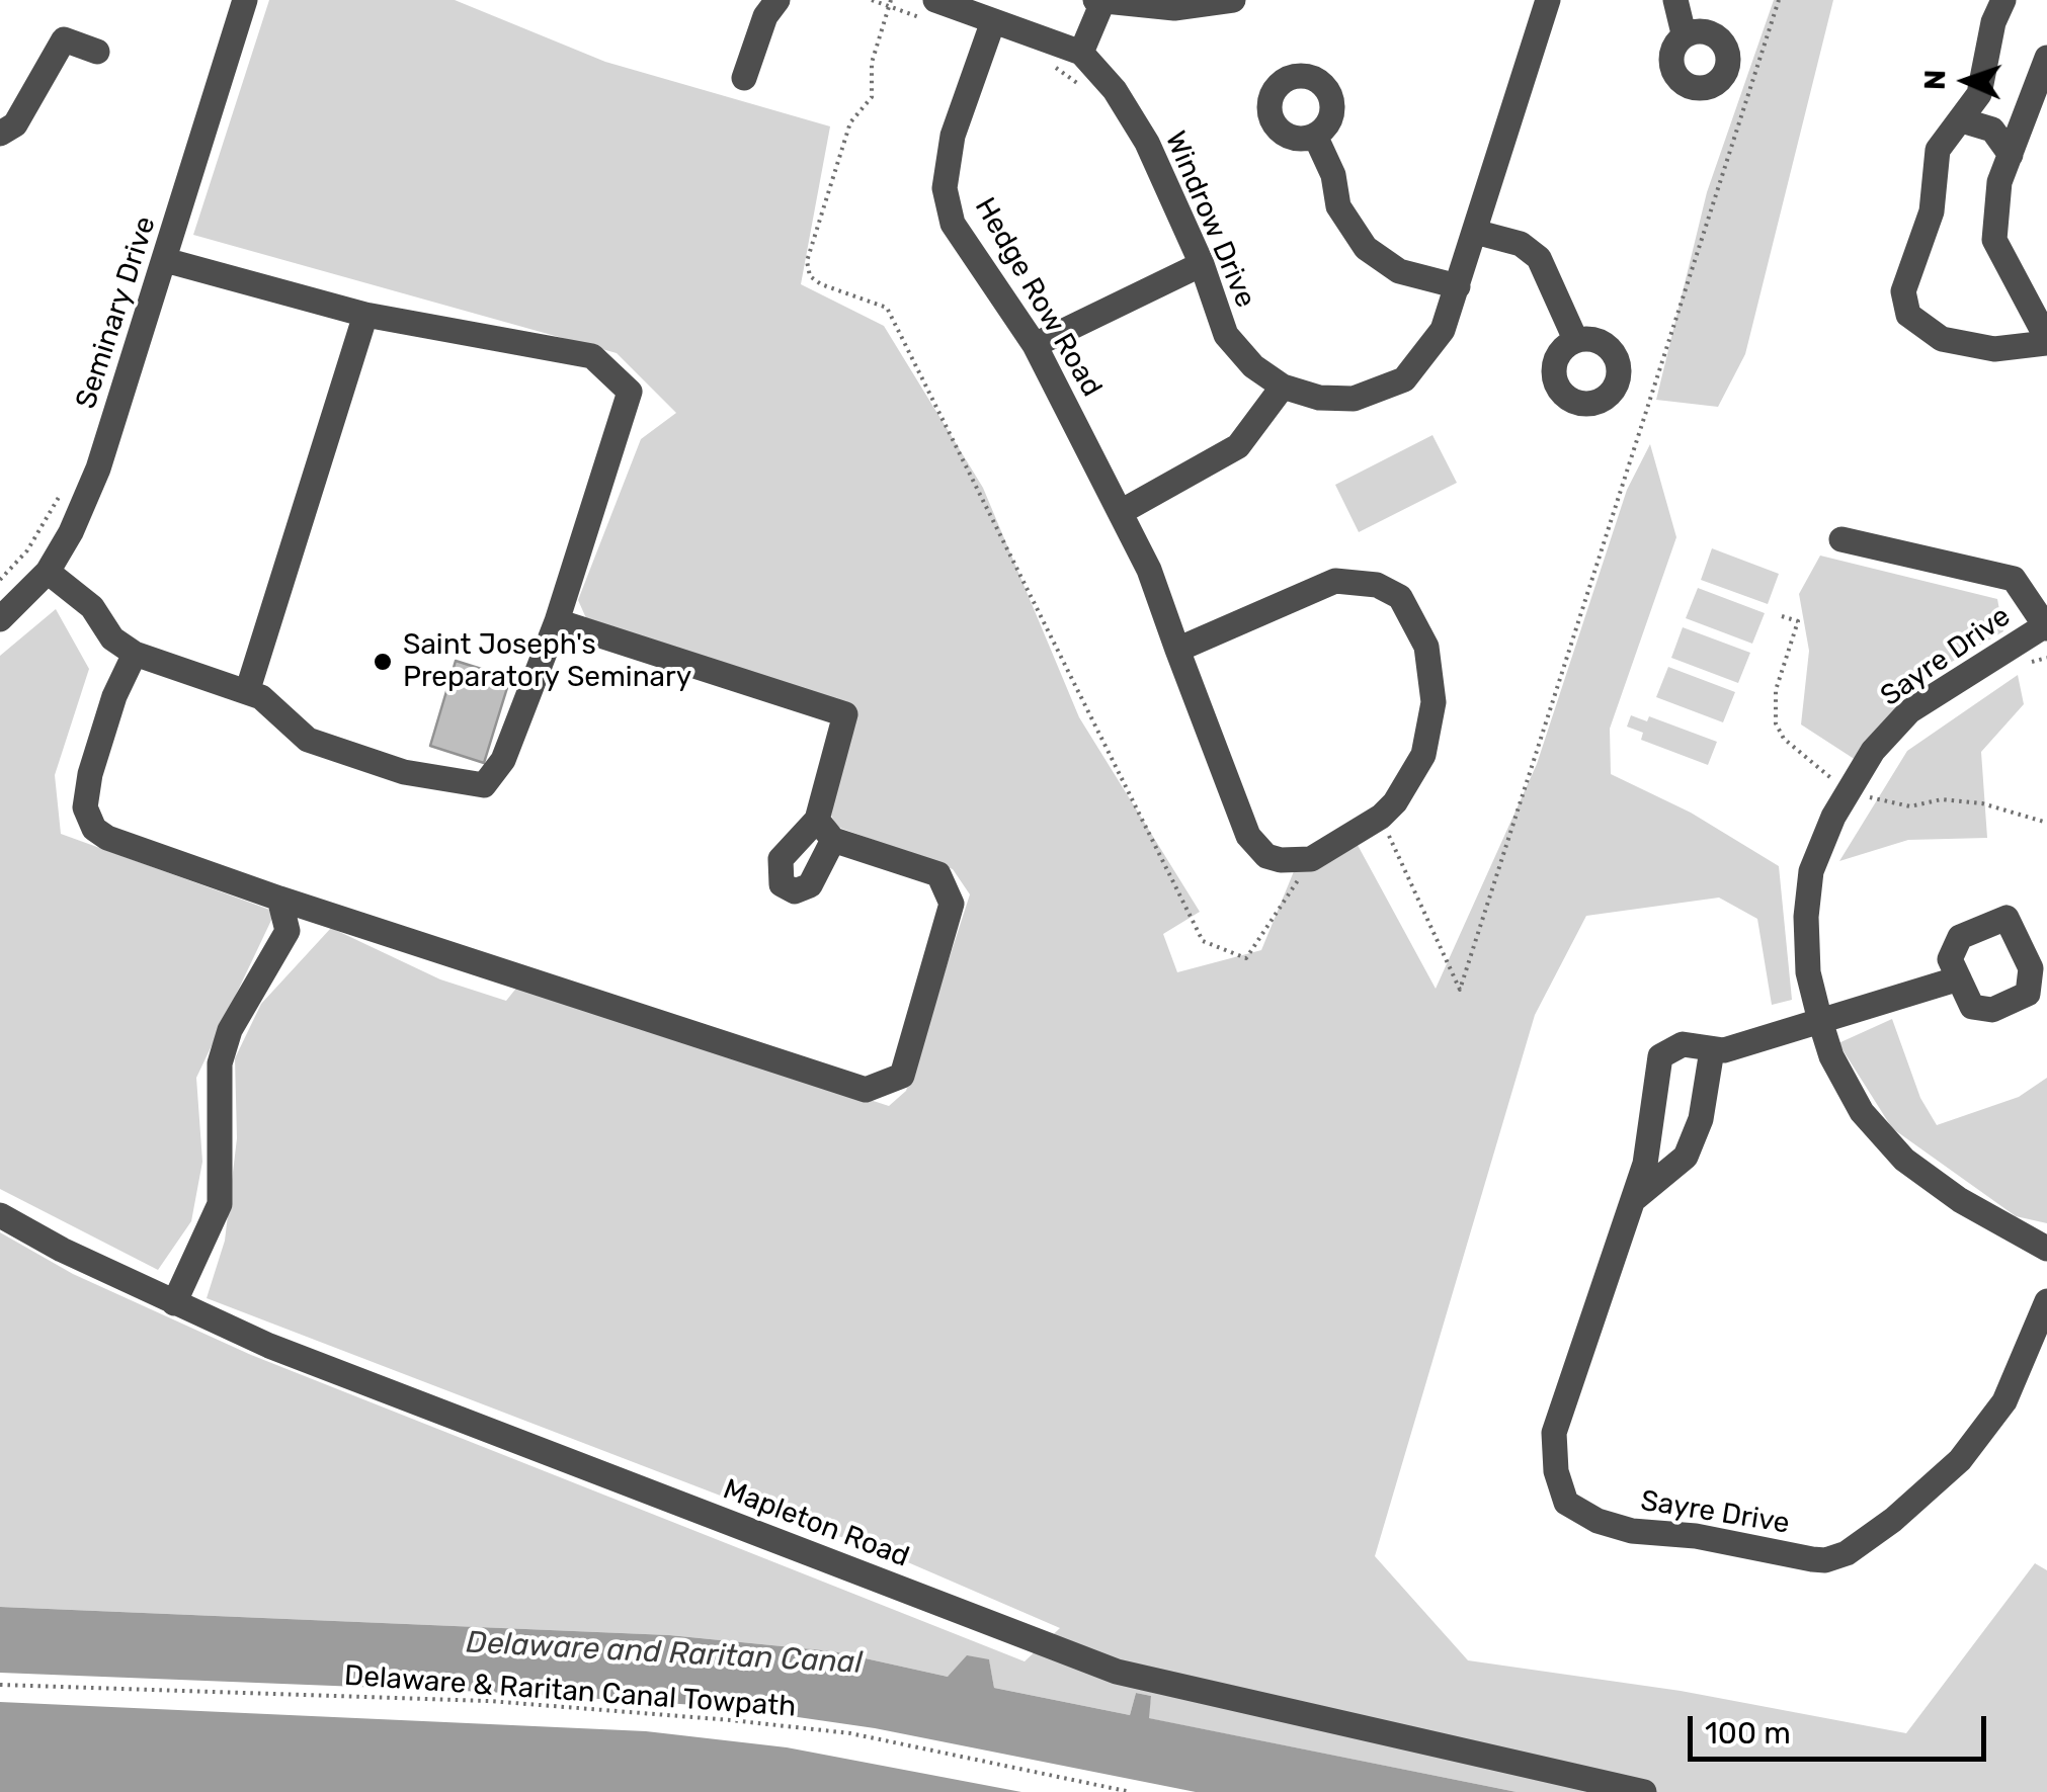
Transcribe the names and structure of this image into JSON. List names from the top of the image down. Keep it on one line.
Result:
{"streets":{"street":["Windrow Drive","Hedge Row Road","Seminary Drive","Sayre Drive","Mapleton Road"],"path":["Delaware & Raritan Canal Towpath"]},"crossings":[["Windrow Drive","Hedge Row Road"]],"water":["Delaware and Raritan Canal"],"places":["Saint Joseph's Preparatory Seminary"],"scale_bar":"100 m","north":"left"}
